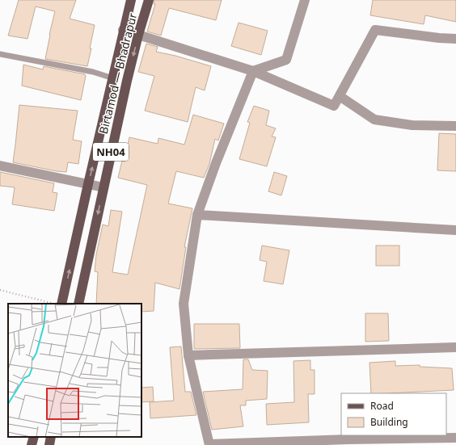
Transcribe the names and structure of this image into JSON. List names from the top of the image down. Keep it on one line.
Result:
{"streets":{"main road":["Birtamod — Bhadrapur","NH04"]},"legend":["Road","Building"]}
